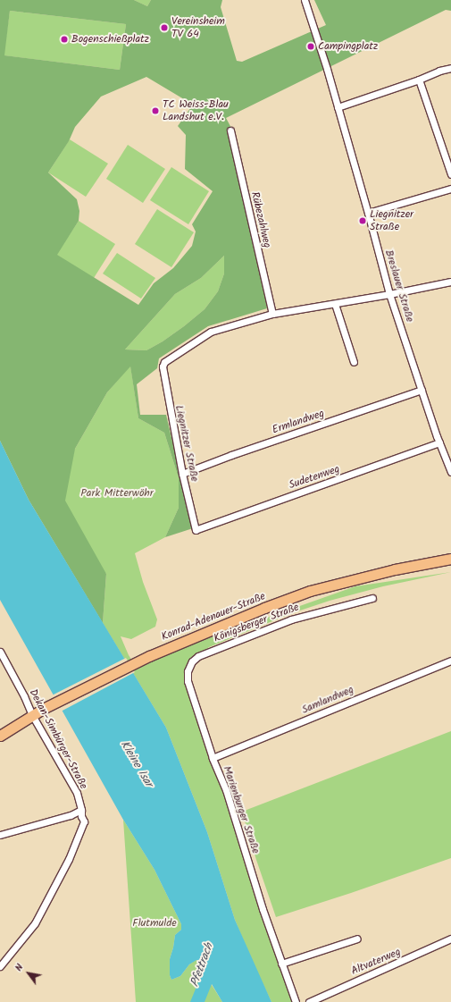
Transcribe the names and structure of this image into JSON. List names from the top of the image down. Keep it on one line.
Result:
{"streets":{"main road":["Konrad-Adenauer-Straße"],"street":["Rübezahlweg","Breslauer Straße","Ermlandweg","Liegnitzer Straße","Sudetenweg","Königsberger Straße","Samlandweg","Dekan-Simbürger-Straße","Marienburger Straße","Altvaterweg"]},"crossings":[["Rübezahlweg","Liegnitzer Straße"],["Breslauer Straße","Ermlandweg"],["Breslauer Straße","Liegnitzer Straße"],["Breslauer Straße","Sudetenweg"],["Ermlandweg","Liegnitzer Straße"],["Liegnitzer Straße","Sudetenweg"],["Konrad-Adenauer-Straße","Dekan-Simbürger-Straße"],["Königsberger Straße","Marienburger Straße"],["Samlandweg","Marienburger Straße"]],"water":["Kleine Isar","Pfettrach"],"parks":["Park Mitterwöhr","Flutmulde"],"places":["Vereinsheim TV 64","Bogenschießplatz","Campingplatz","TC Weiss-Blau Landshut e.V.","Liegnitzer Straße"],"north":"top left"}
